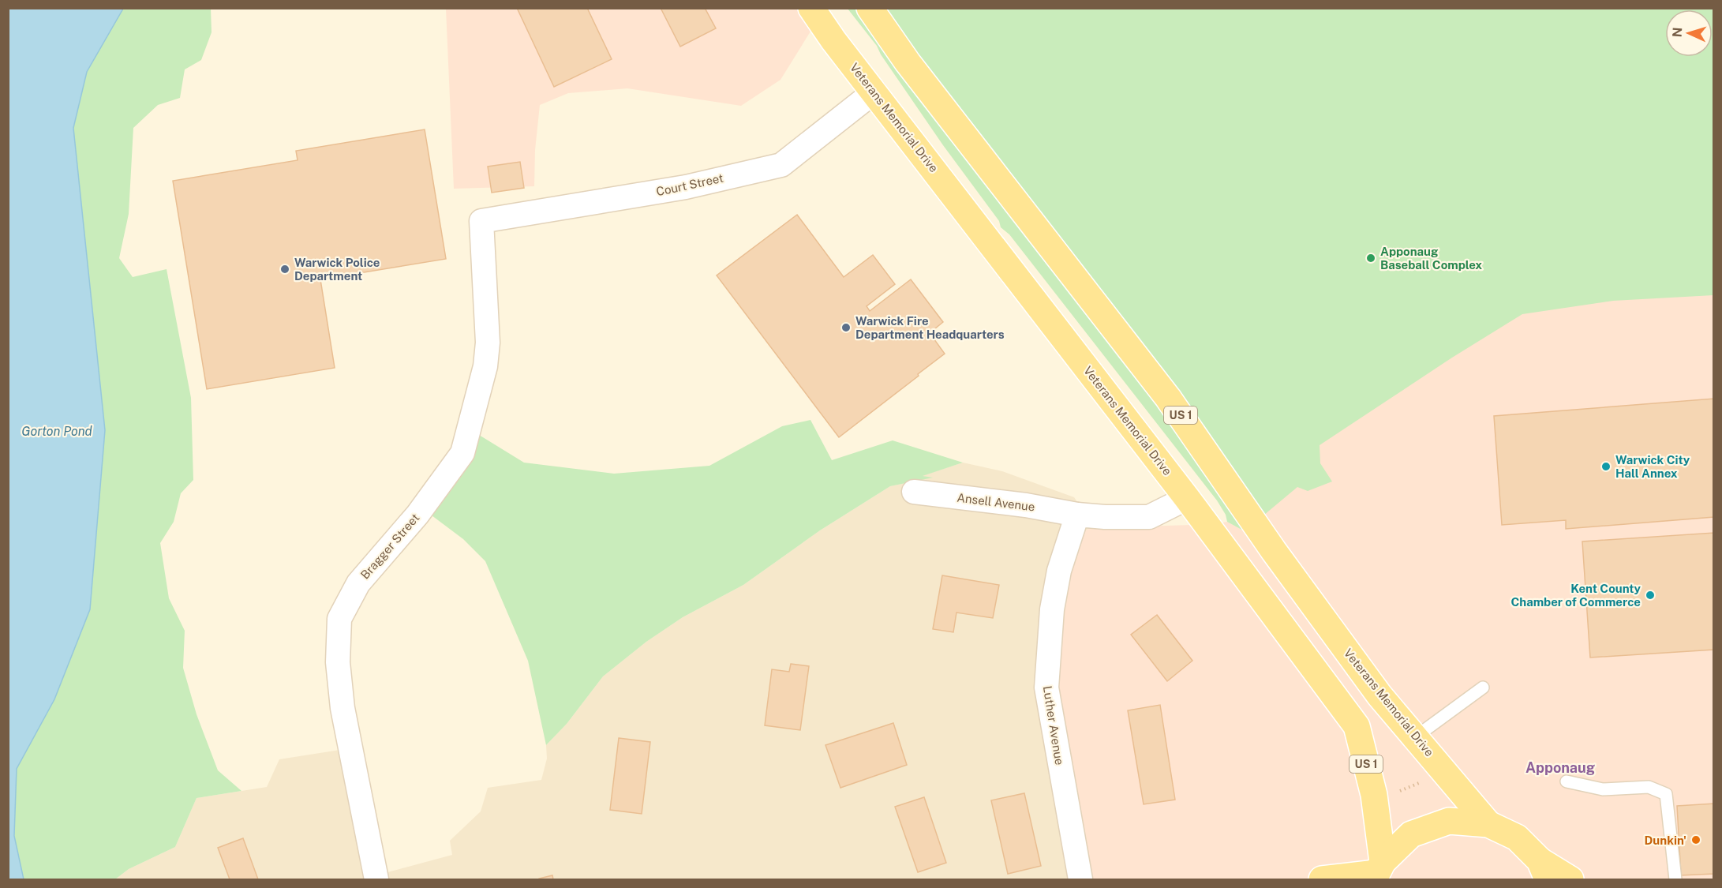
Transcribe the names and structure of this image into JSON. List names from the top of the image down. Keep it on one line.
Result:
{"streets":{"main road":["Veterans Memorial Drive","US 1"],"street":["Court Street","Ansell Avenue","Bragger Street","Luther Avenue"]},"crossings":[["Veterans Memorial Drive","Court Street"],["Veterans Memorial Drive","US 1"],["Veterans Memorial Drive","Ansell Avenue"],["Court Street","Bragger Street"],["Ansell Avenue","Luther Avenue"]],"districts":["Apponaug"],"water":["Gorton Pond"],"places":["Apponaug Baseball Complex","Warwick Police Department","Warwick Fire Department Headquarters","Warwick City Hall Annex","Kent County Chamber of Commerce","Dunkin'"],"north":"left"}
